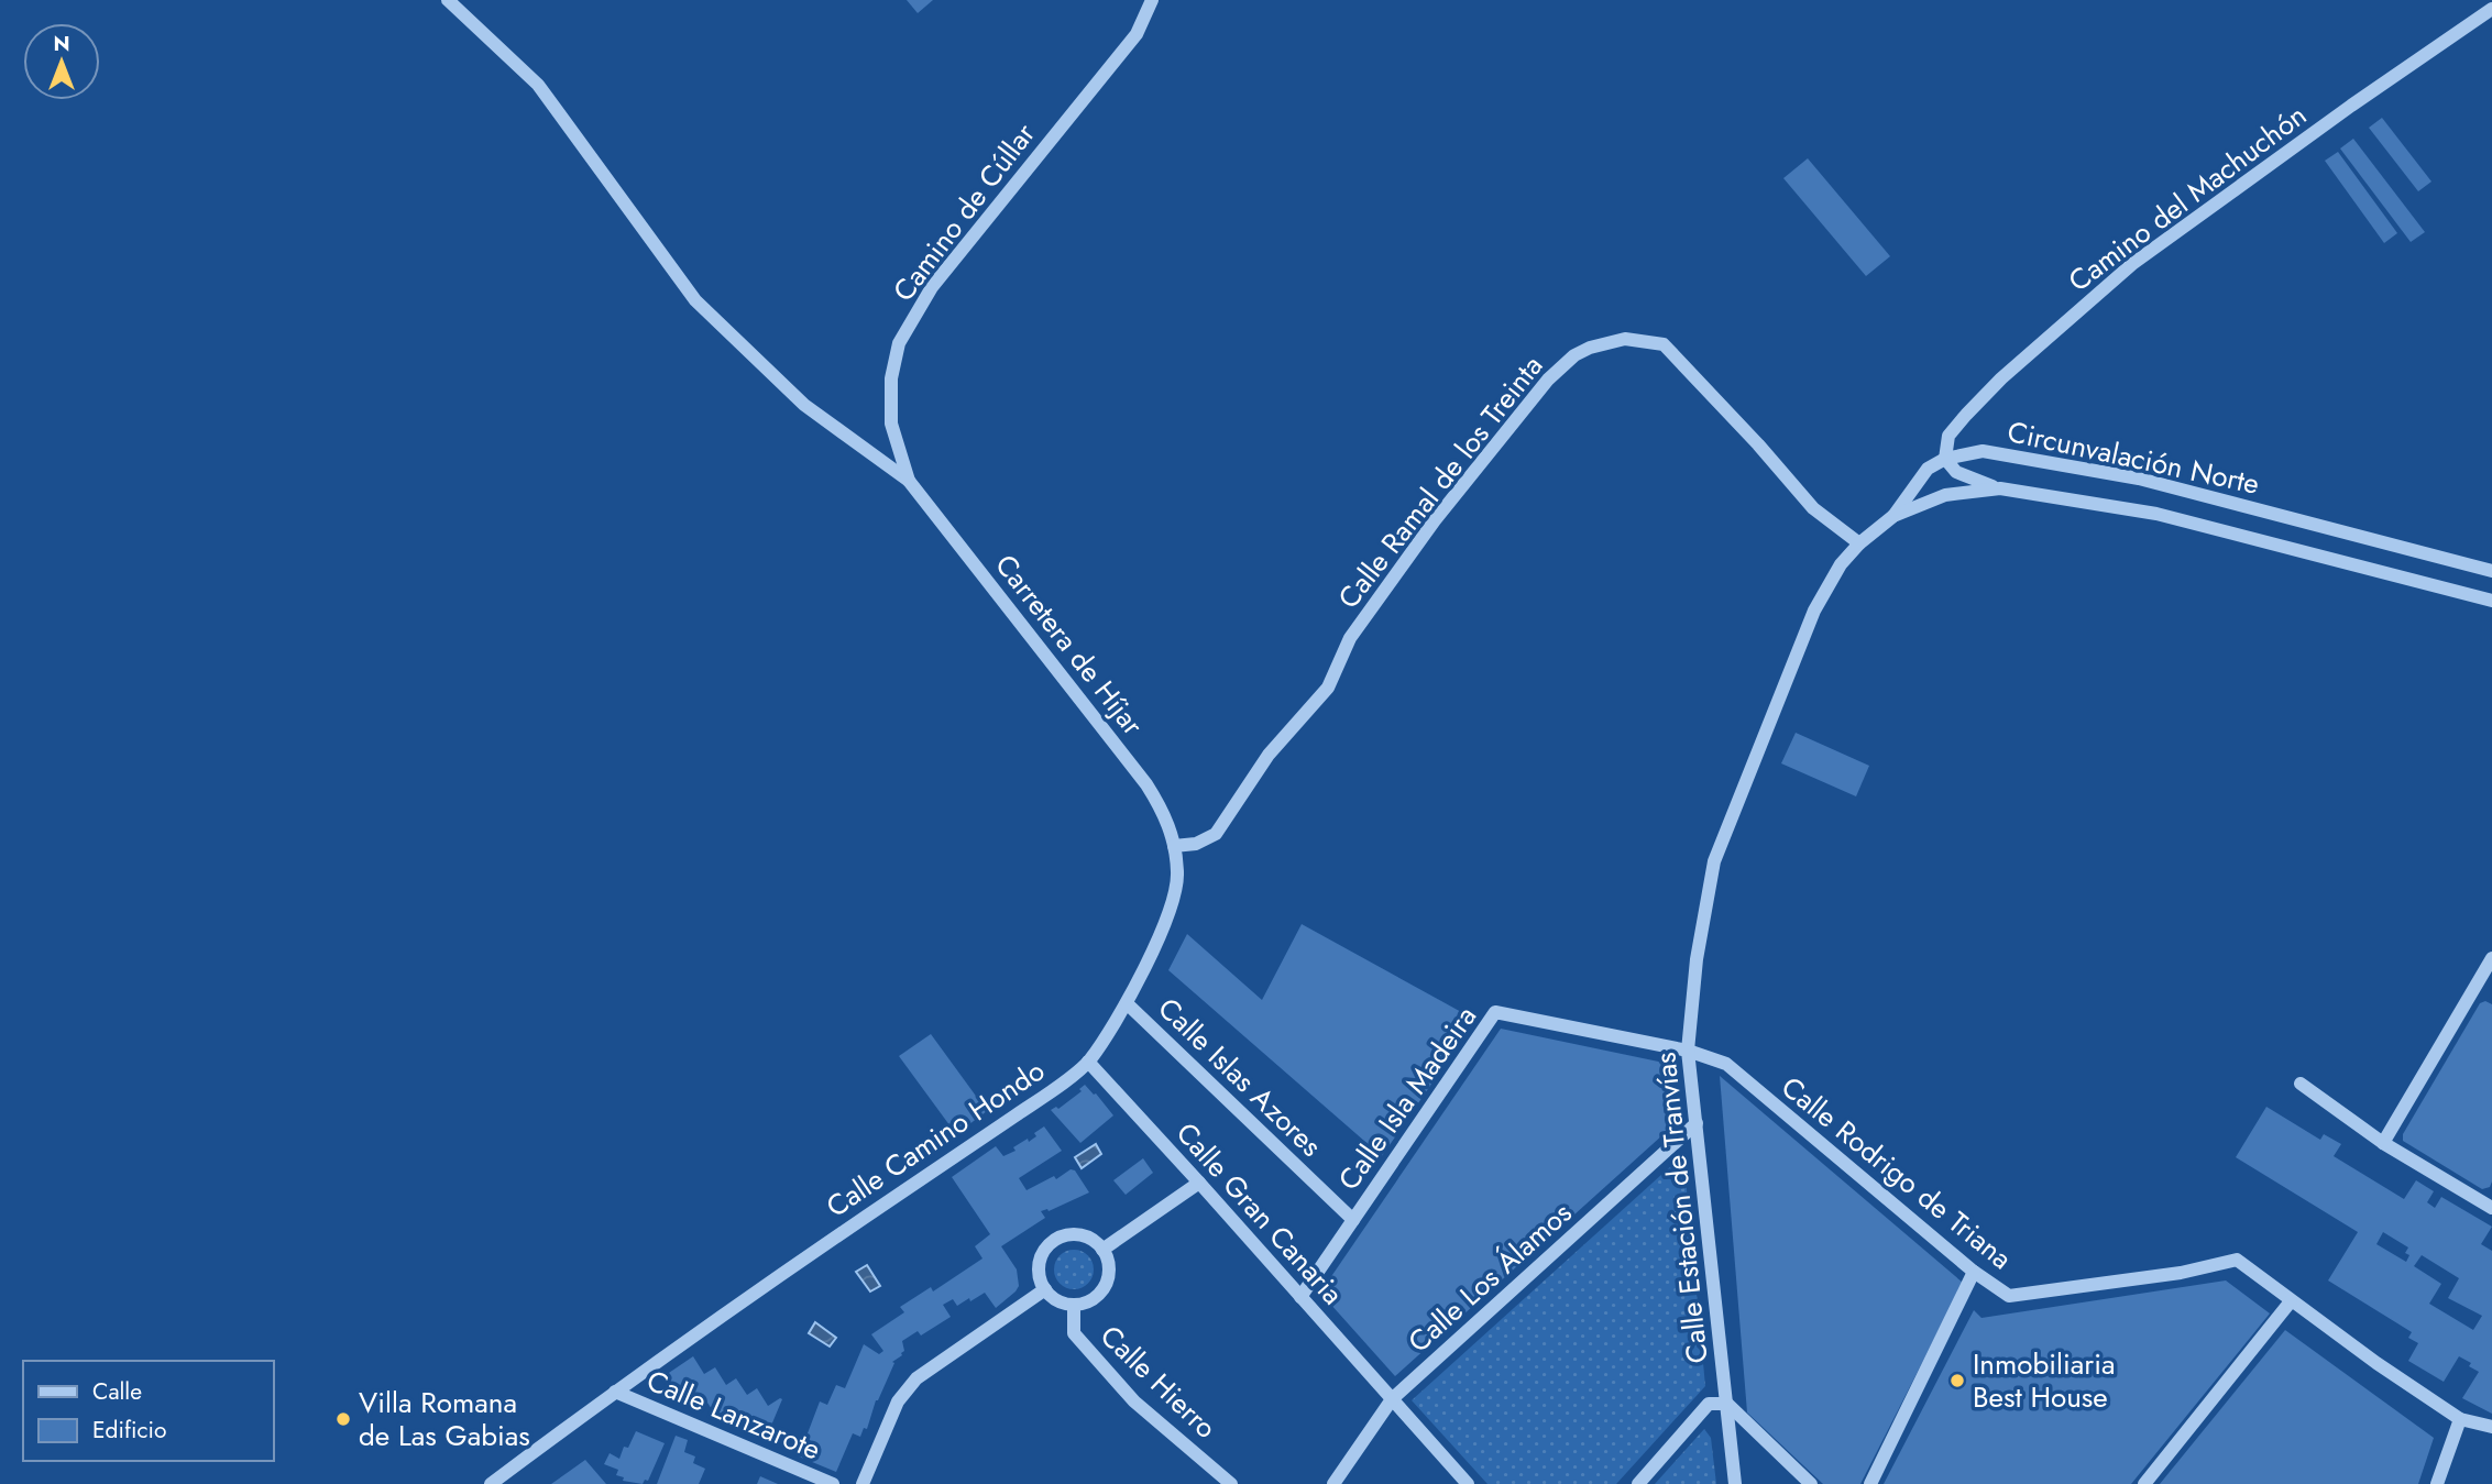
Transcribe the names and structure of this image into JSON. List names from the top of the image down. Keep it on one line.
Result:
{"streets":{"street":["Camino del Machuchón","Camino de Cúllar","Circunvalación Norte","Calle Ramal de los Treinta","Carretera de Híjar","Calle Islas Azores","Calle Isla Madeira","Calle Camino Hondo","Calle Rodrigo de Triana","Calle Estación de Tranvías","Calle Gran Canaria","Calle Los Álamos","Calle Hierro","Calle Lanzarote"]},"crossings":[["Camino del Machuchón","Circunvalación Norte"],["Camino de Cúllar","Carretera de Híjar"],["Circunvalación Norte","Calle Estación de Tranvías"],["Calle Ramal de los Treinta","Carretera de Híjar"],["Calle Ramal de los Treinta","Calle Camino Hondo"],["Calle Ramal de los Treinta","Calle Estación de Tranvías"],["Carretera de Híjar","Calle Camino Hondo"],["Calle Islas Azores","Calle Isla Madeira"],["Calle Islas Azores","Calle Camino Hondo"],["Calle Isla Madeira","Calle Rodrigo de Triana"],["Calle Isla Madeira","Calle Estación de Tranvías"],["Calle Isla Madeira","Calle Gran Canaria"],["Calle Camino Hondo","Calle Gran Canaria"],["Calle Camino Hondo","Calle Lanzarote"],["Calle Rodrigo de Triana","Calle Estación de Tranvías"],["Calle Estación de Tranvías","Calle Los Álamos"],["Calle Gran Canaria","Calle Los Álamos"]],"places":["Inmobiliaria Best House","Villa Romana de Las Gabias"],"legend":["Calle","Edificio"],"north":"top"}
